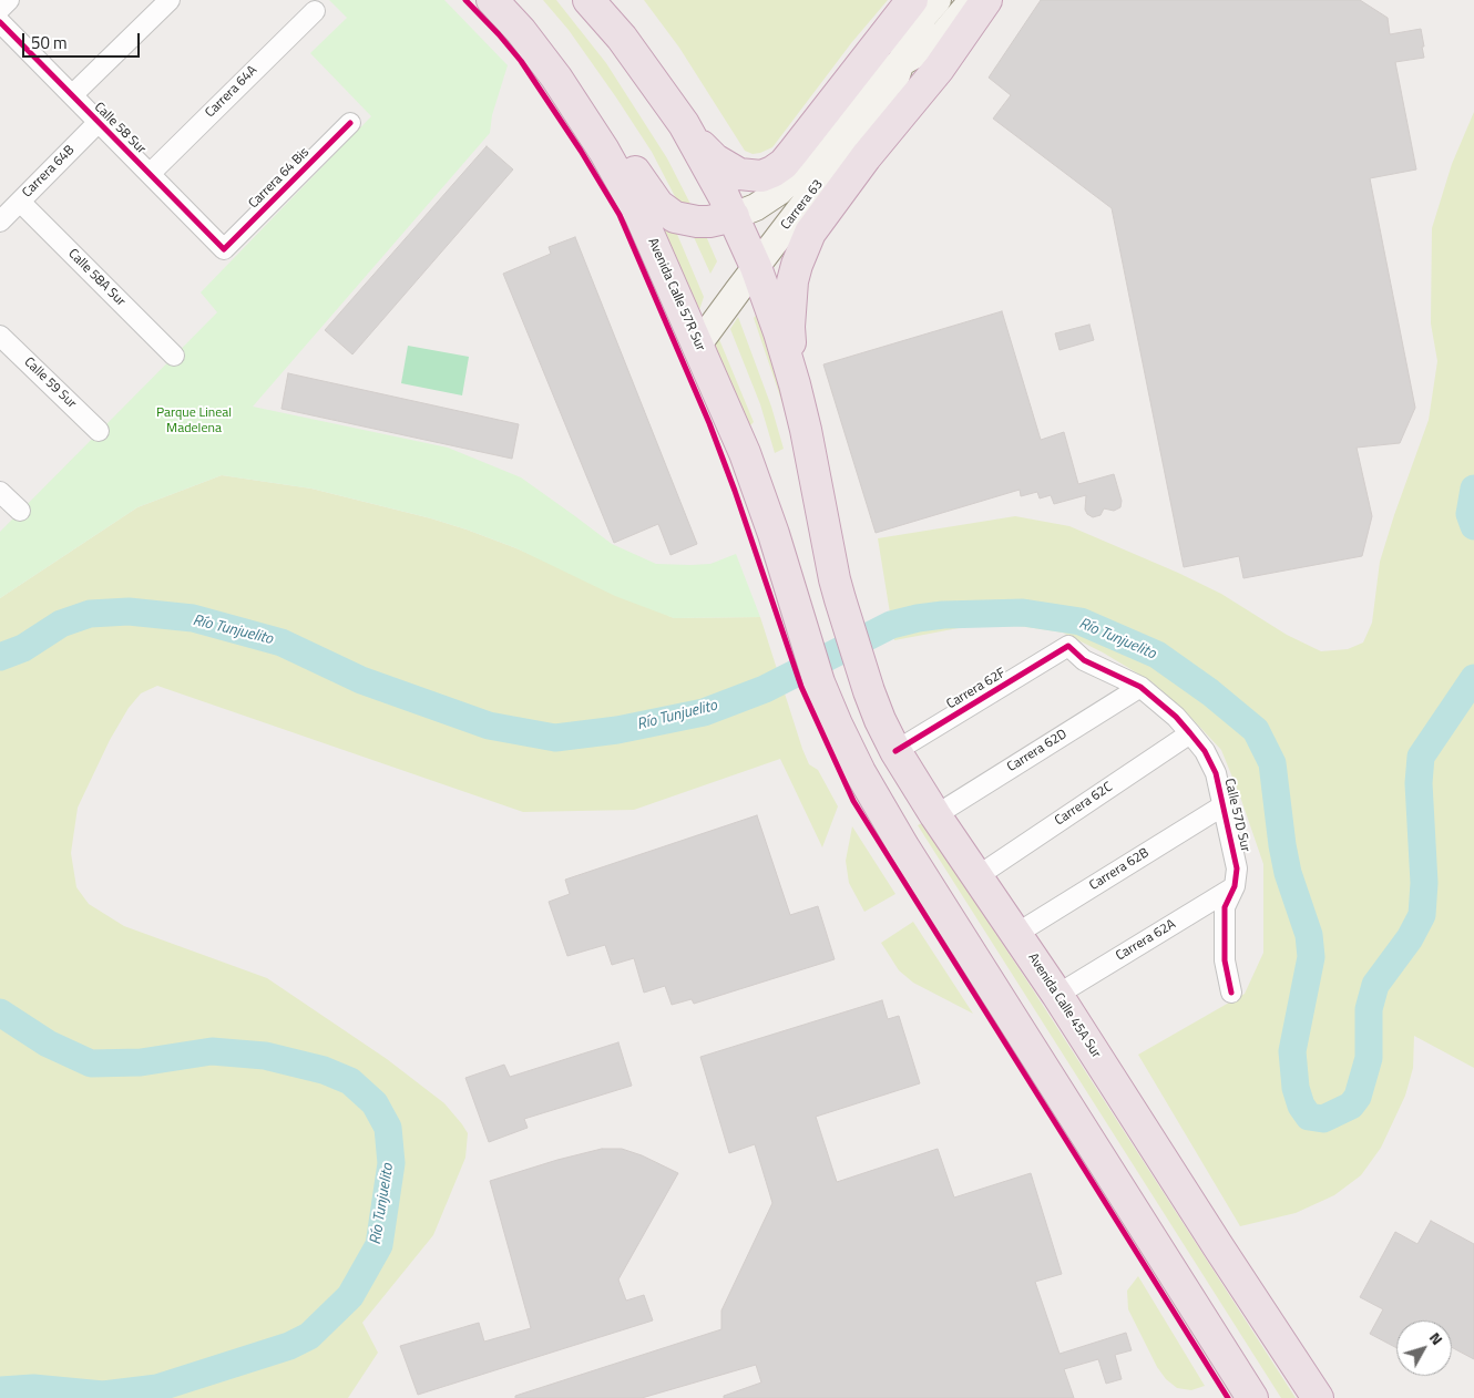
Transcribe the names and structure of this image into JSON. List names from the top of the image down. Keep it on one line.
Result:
{"streets":{"highway":["Avenida Calle 57R Sur","Avenida Calle 45A Sur"],"street":["Carrera 64A","Calle 58 Sur","Carrera 64B","Carrera 64 Bis","Carrera 63","Calle 58A Sur","Calle 59 Sur","Carrera 62F","Carrera 62D","Carrera 62C","Calle 57D Sur","Carrera 62B","Carrera 62A"]},"crossings":[["Carrera 64A","Calle 58 Sur"],["Calle 58 Sur","Carrera 64B"],["Calle 58 Sur","Carrera 64 Bis"],["Carrera 64B","Calle 58A Sur"],["Carrera 63","Avenida Calle 57R Sur"],["Carrera 62F","Calle 57D Sur"],["Carrera 62F","Avenida Calle 45A Sur"],["Carrera 62D","Calle 57D Sur"],["Carrera 62D","Avenida Calle 45A Sur"],["Carrera 62C","Calle 57D Sur"],["Carrera 62C","Avenida Calle 45A Sur"],["Calle 57D Sur","Carrera 62B"],["Calle 57D Sur","Carrera 62A"],["Carrera 62B","Avenida Calle 45A Sur"],["Carrera 62A","Avenida Calle 45A Sur"]],"water":["Río Tunjuelito"],"parks":["Parque Lineal Madelena"],"scale_bar":"50 m","north":"top right"}
